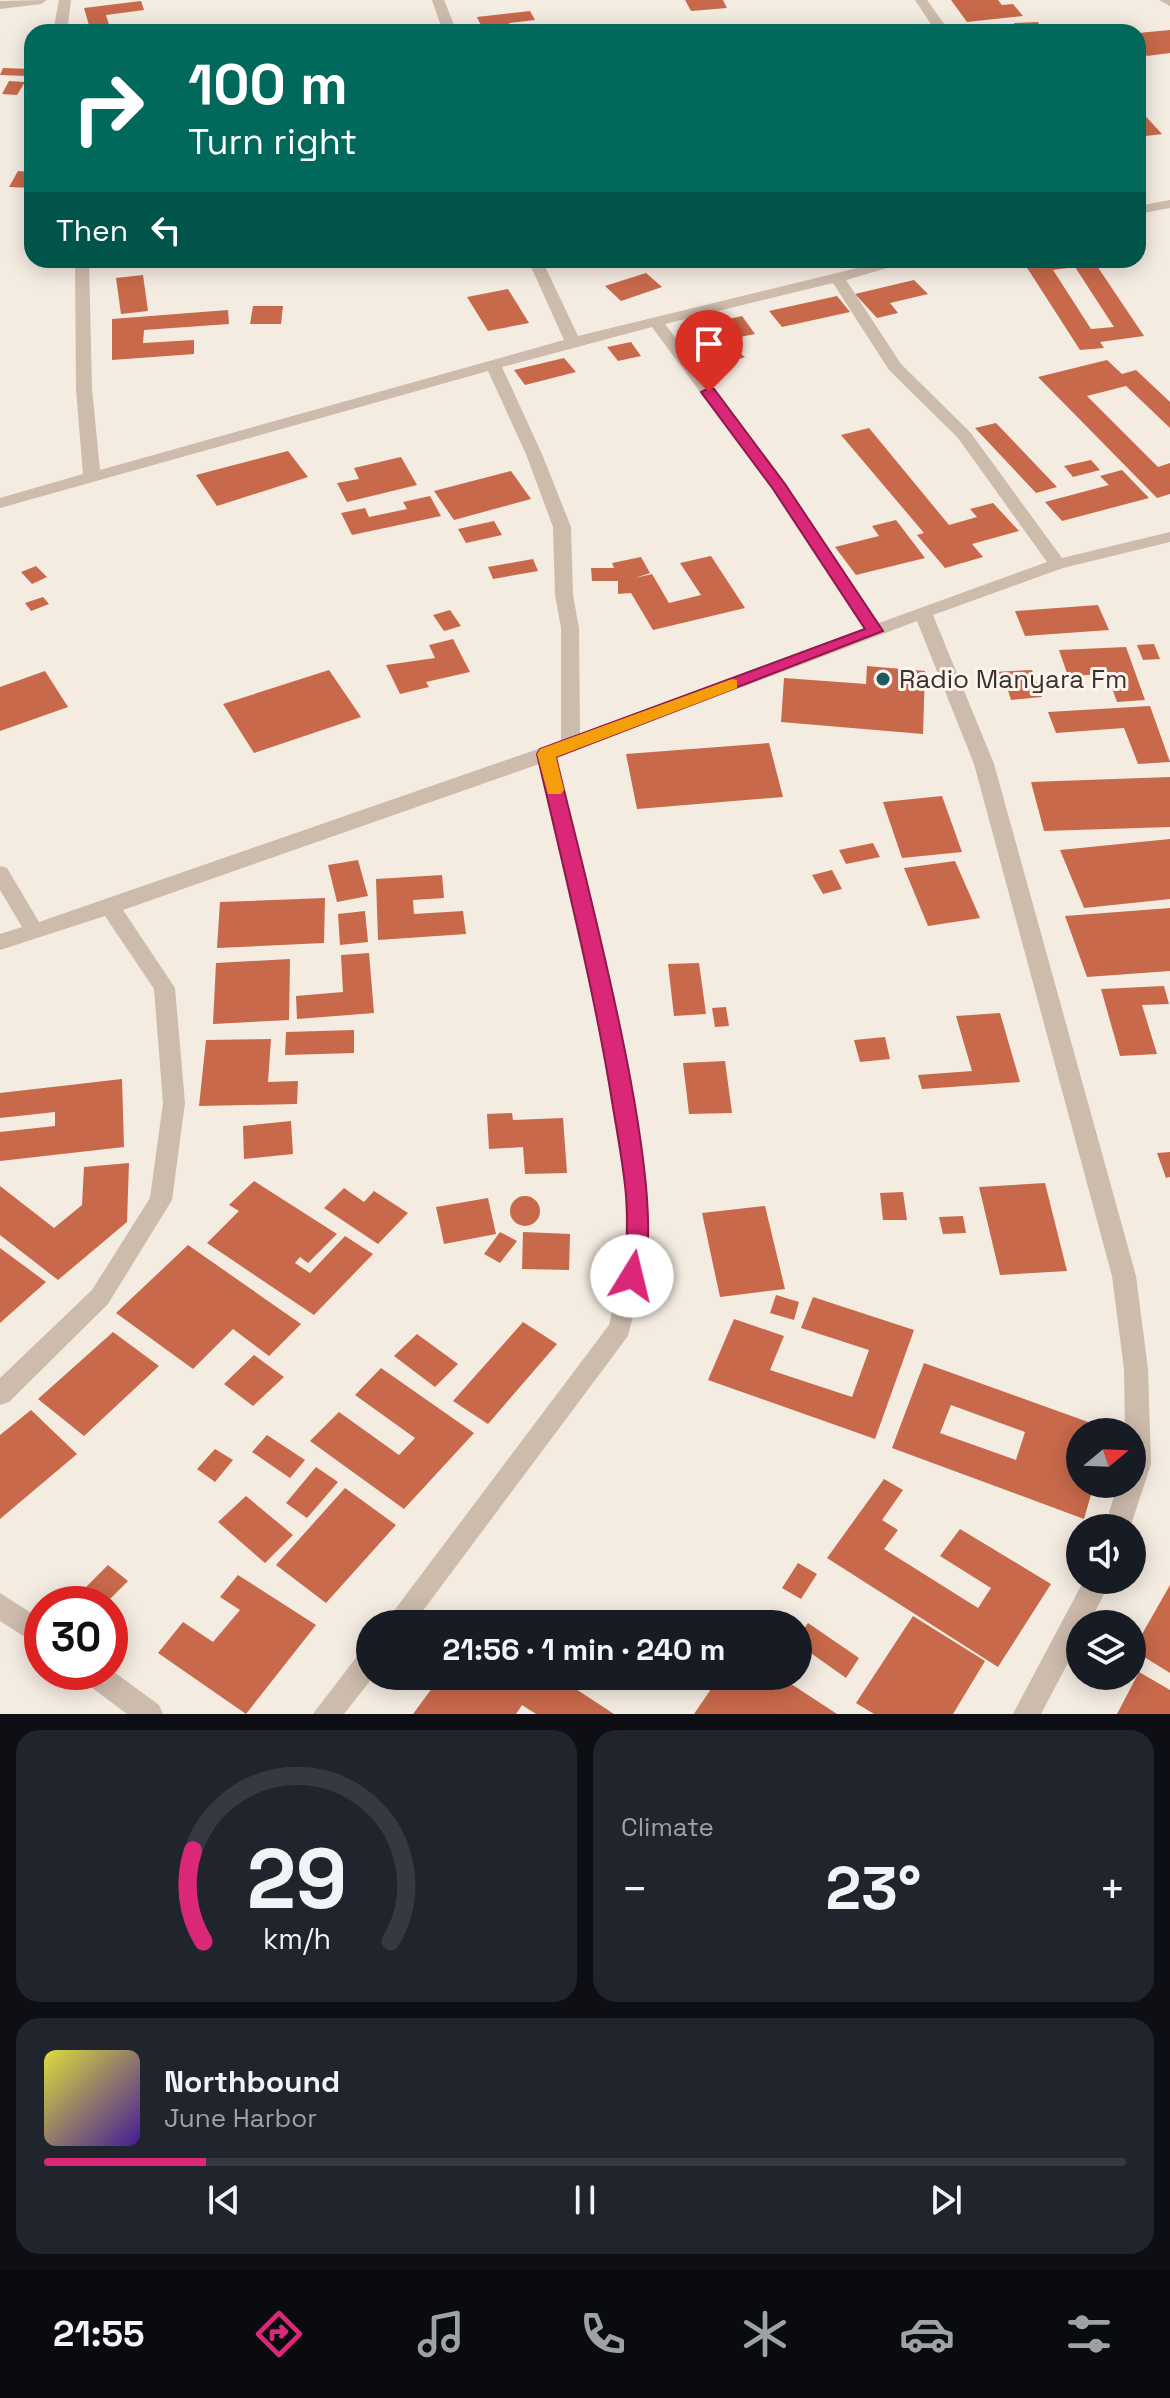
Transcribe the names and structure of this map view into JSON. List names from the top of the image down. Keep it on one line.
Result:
{"places":["Radio Manyara Fm"],"north":"right","page":{"turn":["100 m","Turn right"],"then":"Then","limit":"30","trip":"21:56 · 1 min · 240 m","tile":"Climate","heat":["−","23°","+"],"song":["Northbound","June Harbor"],"tabs":"21:55","gauge":["29","km/h"]}}
